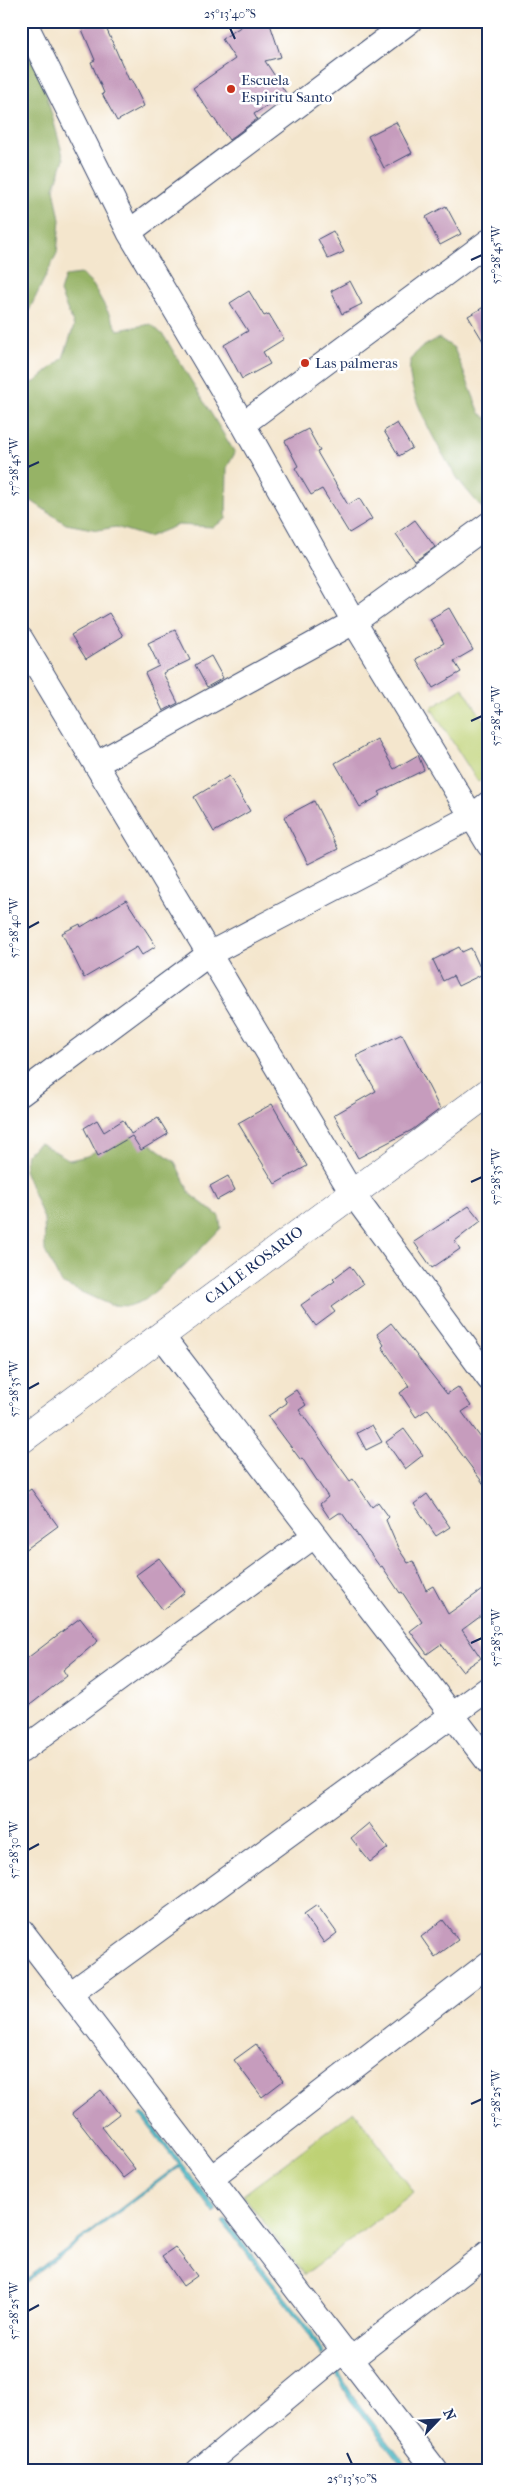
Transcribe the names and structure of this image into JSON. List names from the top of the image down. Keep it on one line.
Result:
{"streets":{"main road":["CALLE ROSARIO"]},"places":["Escuela Espiritu Santo","Las palmeras"],"north":"top right","coordinates":["25°13'40\"S","57°28'45\"W","57°28'40\"W","57°28'35\"W","57°28'30\"W","57°28'25\"W","25°13'50\"S"]}
